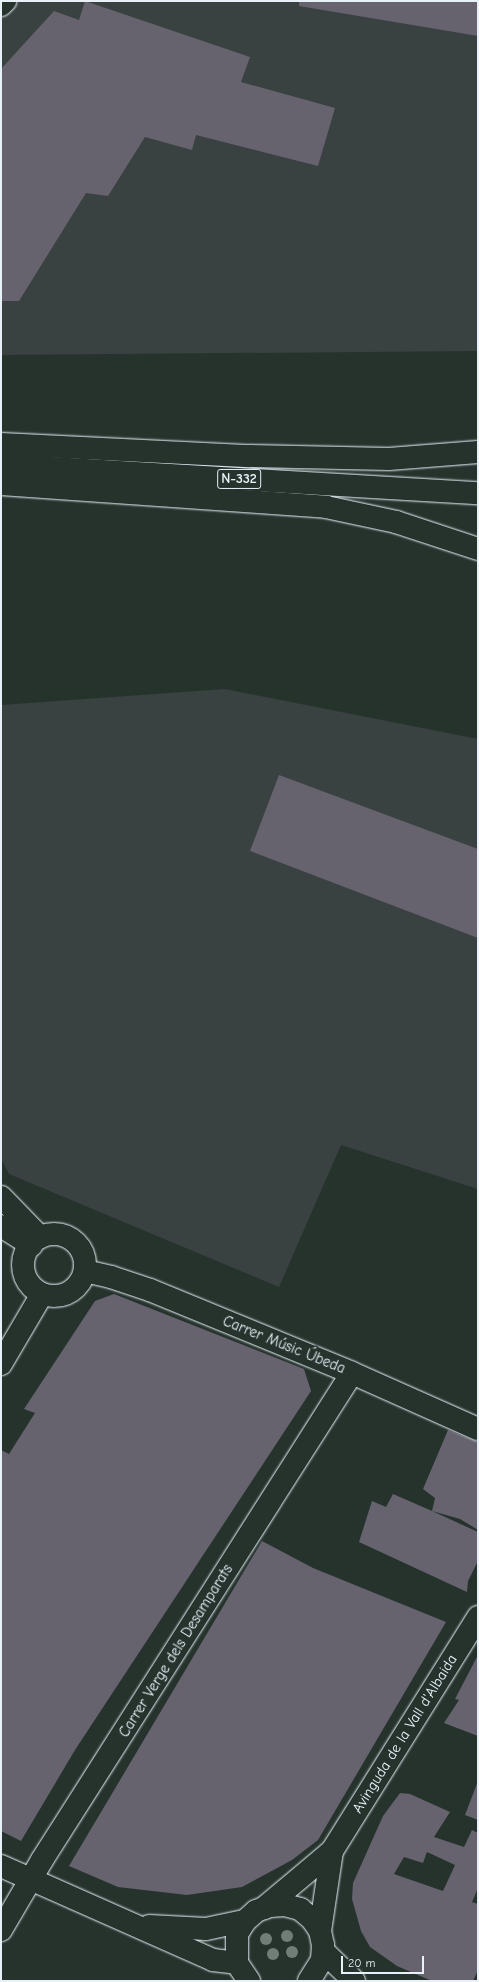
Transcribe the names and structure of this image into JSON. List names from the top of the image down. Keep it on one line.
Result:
{"streets":{"main road":["N-332","Carrer Músic Úbeda","Carrer Verge dels Desamparats","Avinguda de la Vall d'Albaida"]},"crossings":[["Carrer Músic Úbeda","Carrer Verge dels Desamparats"]],"scale_bar":"20 m"}
